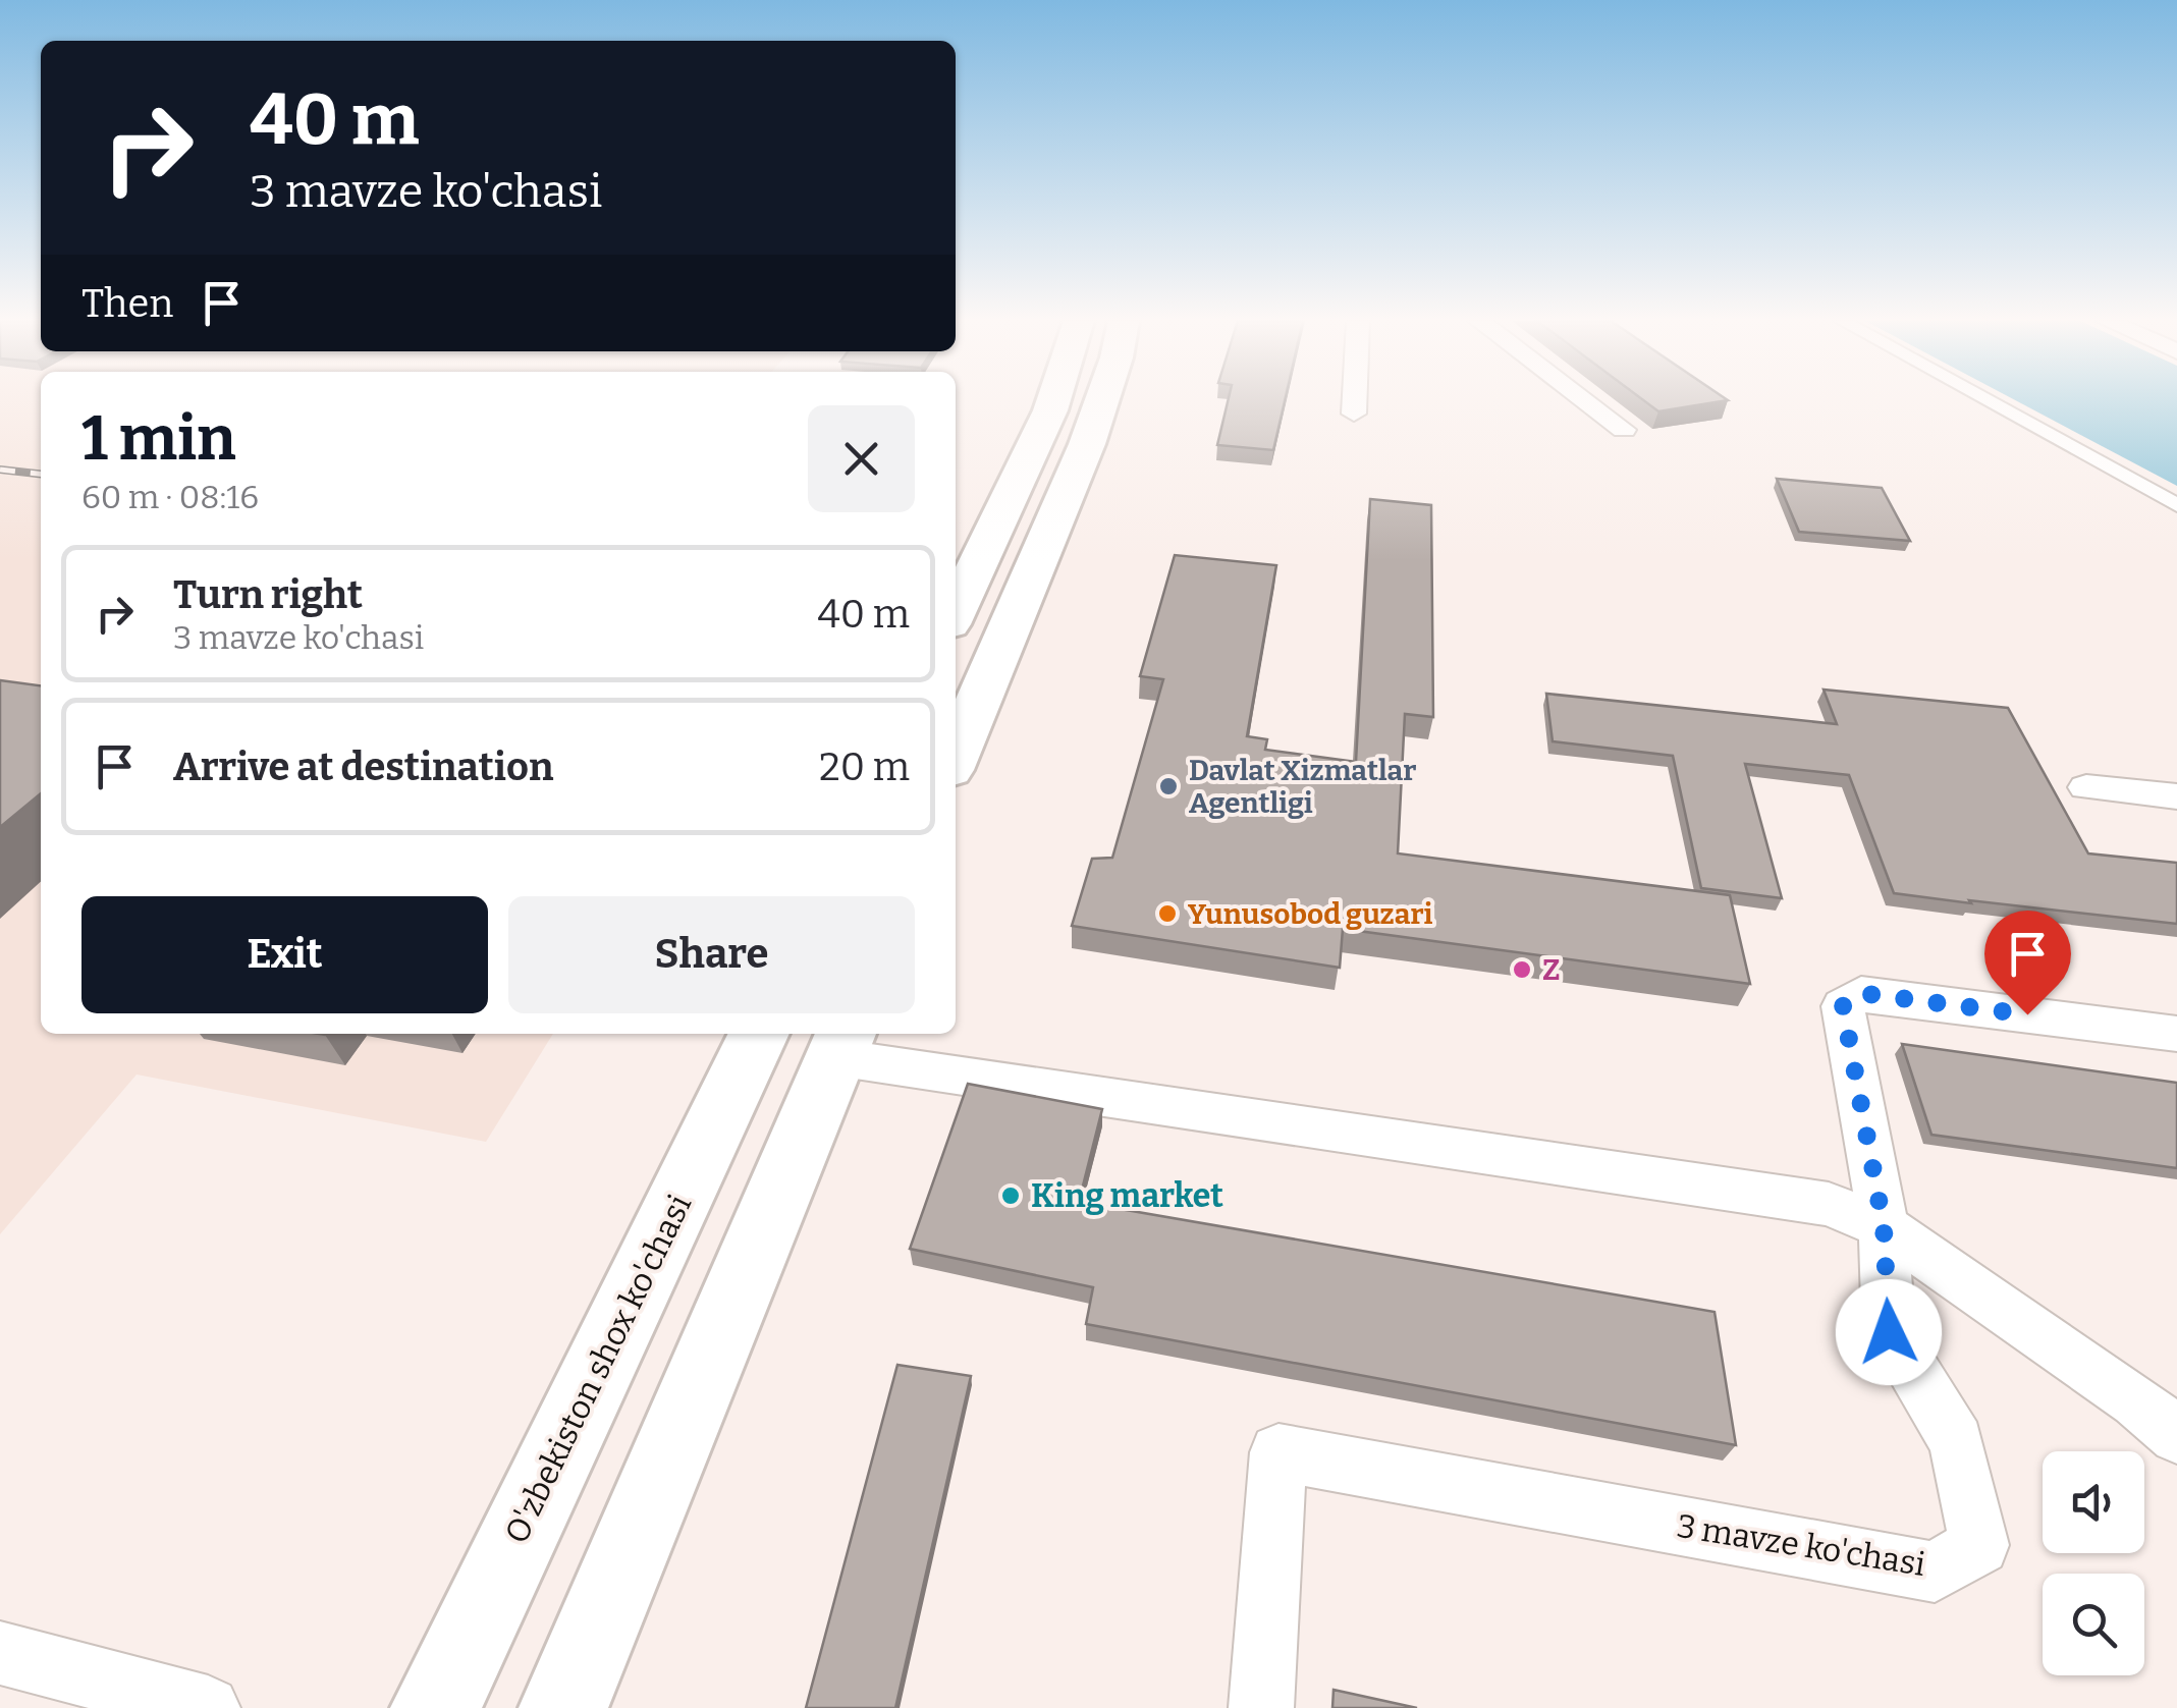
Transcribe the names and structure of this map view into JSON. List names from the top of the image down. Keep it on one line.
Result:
{"streets":{"main road":["O'zbekiston shox ko'chasi"],"street":["3 mavze ko'chasi"]},"places":["Davlat Xizmatlar Agentligi","Yunusobod guzari","Z","King market"],"page":{"turn":["40 m","3 mavze ko'chasi"],"then":"Then","heading":["1 min","60 m · 08:16"],"list":[{"name":"Turn right","note":"3 mavze ko'chasi","value":"40 m"},{"name":"Arrive at destination","value":"20 m"}],"buttons":["Exit","Share"]}}
